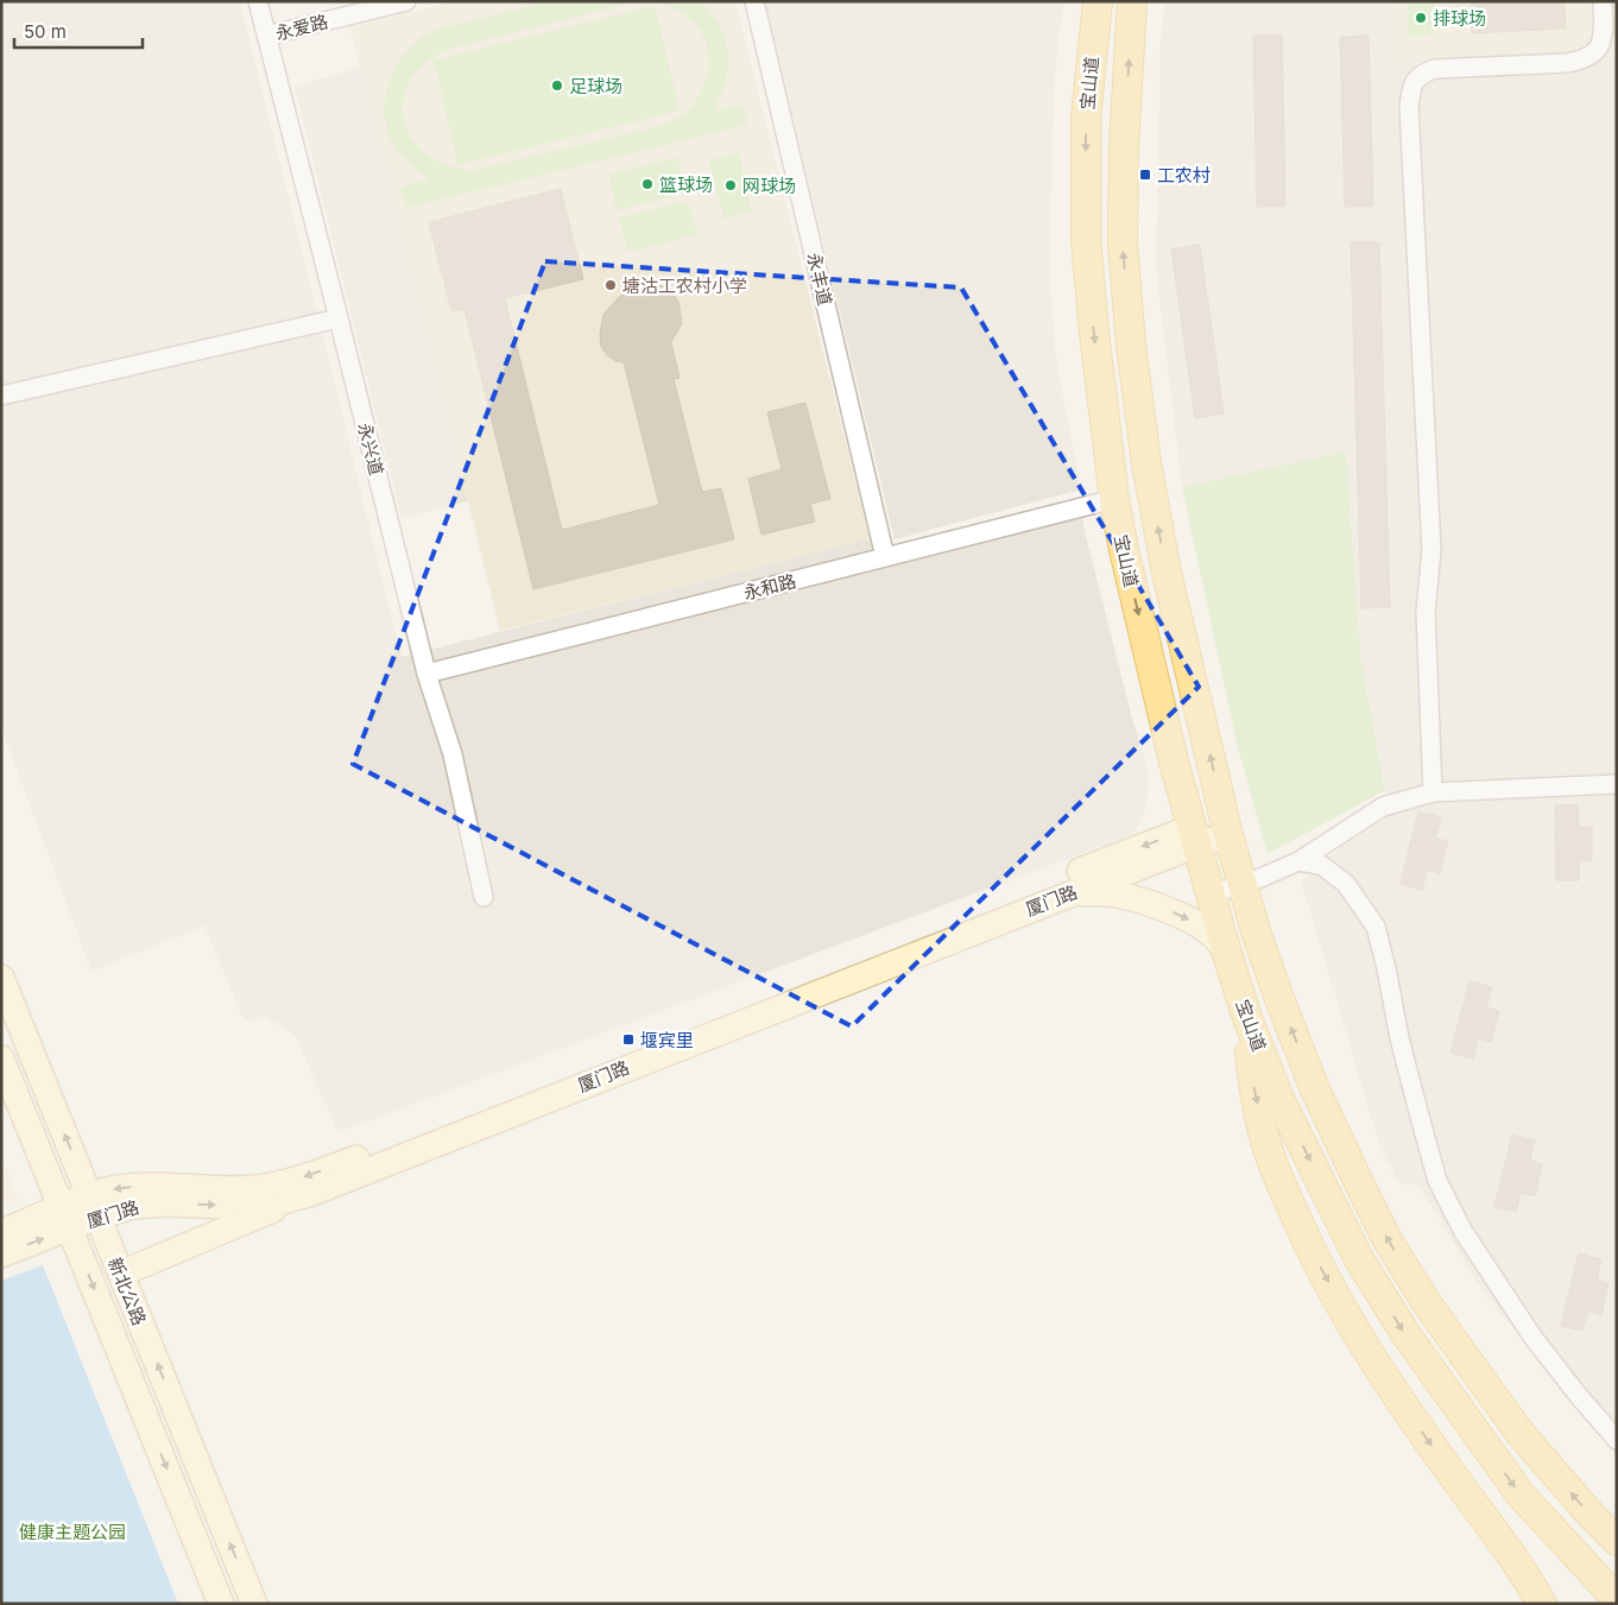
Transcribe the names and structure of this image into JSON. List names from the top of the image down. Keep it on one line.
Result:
{"streets":{"main road":["宝山道"],"street":["永爱路","永丰道","永兴道","永和路","厦门路","新北公路"]},"crossings":[["永爱路","永兴道"],["宝山道","永和路"],["宝山道","厦门路"],["永丰道","永和路"],["永兴道","永和路"],["厦门路","新北公路"]],"parks":["健康主题公园"],"places":{"other":["排球场","足球场","篮球场","网球场","塘沽工农村小学"],"transit":["工农村","堰宾里"]},"scale_bar":"50 m"}
